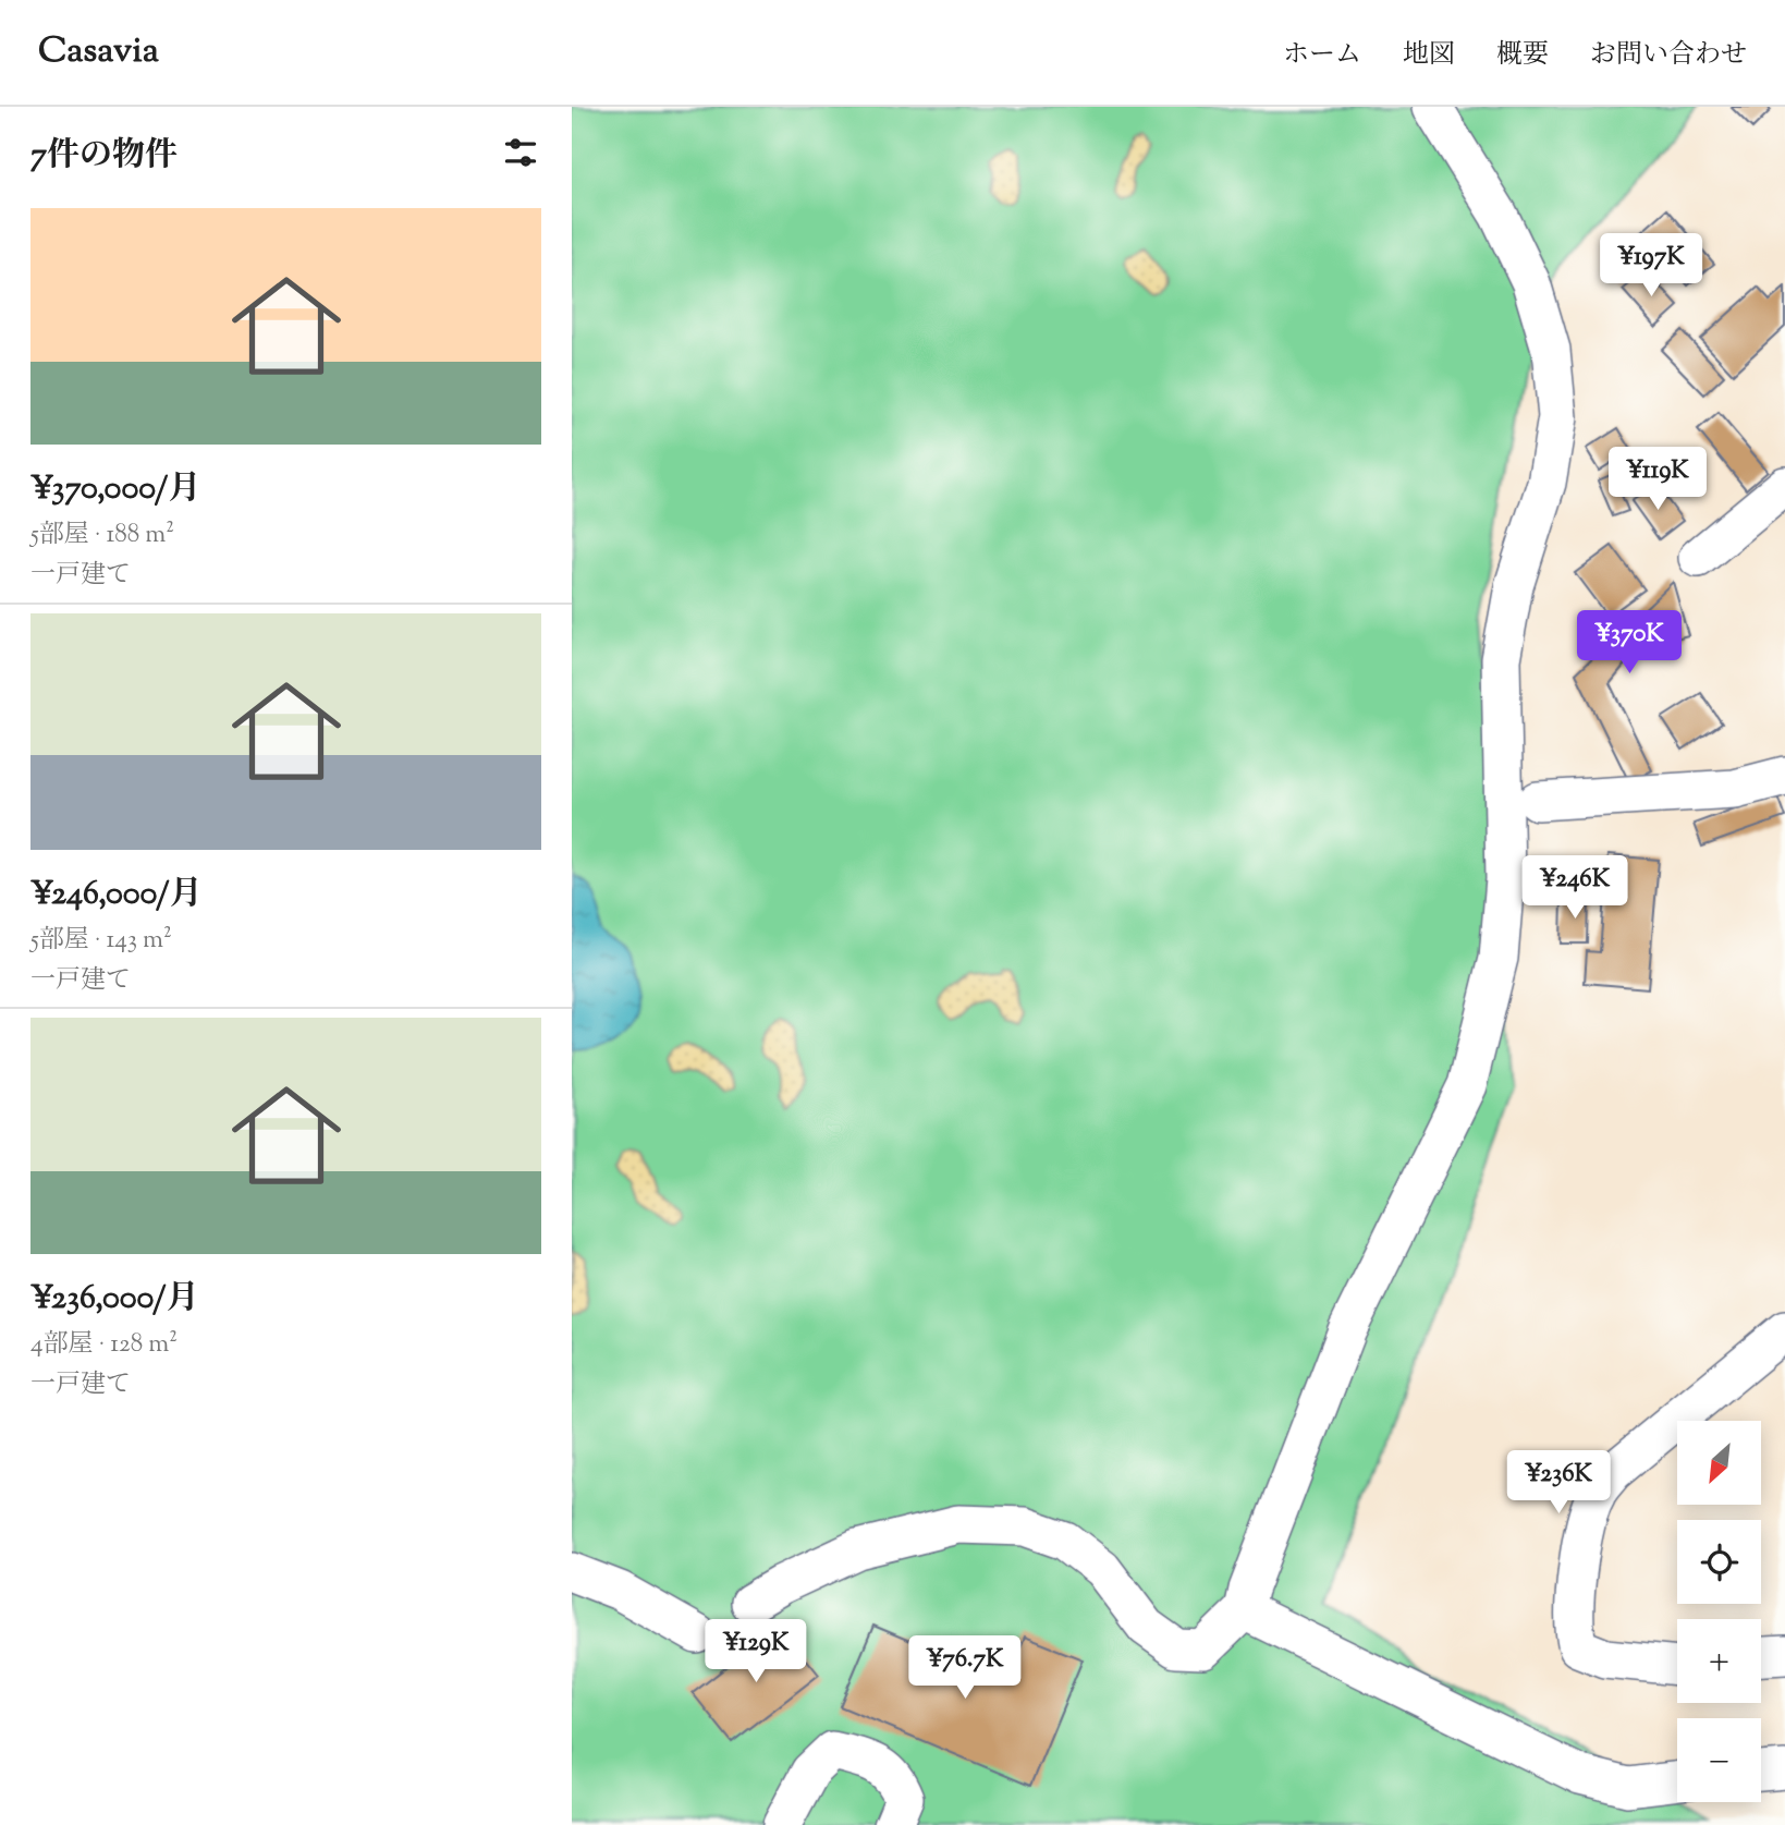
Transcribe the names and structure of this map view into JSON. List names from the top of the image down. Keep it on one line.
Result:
{"north":"bottom left","page":{"header":"Casavia","nav":["ホーム","地図","概要","お問い合わせ"],"heading":"7件の物件","list":[{"name":"¥370,000/月","note":"5部屋 · 188 m² · 一戸建て"},{"name":"¥246,000/月","note":"5部屋 · 143 m² · 一戸建て"},{"name":"¥236,000/月","note":"4部屋 · 128 m² · 一戸建て"}],"price":["¥197K","¥119K","¥370K","¥246K","¥236K","¥129K","¥76.7K"],"map_buttons":["+","−"]}}
